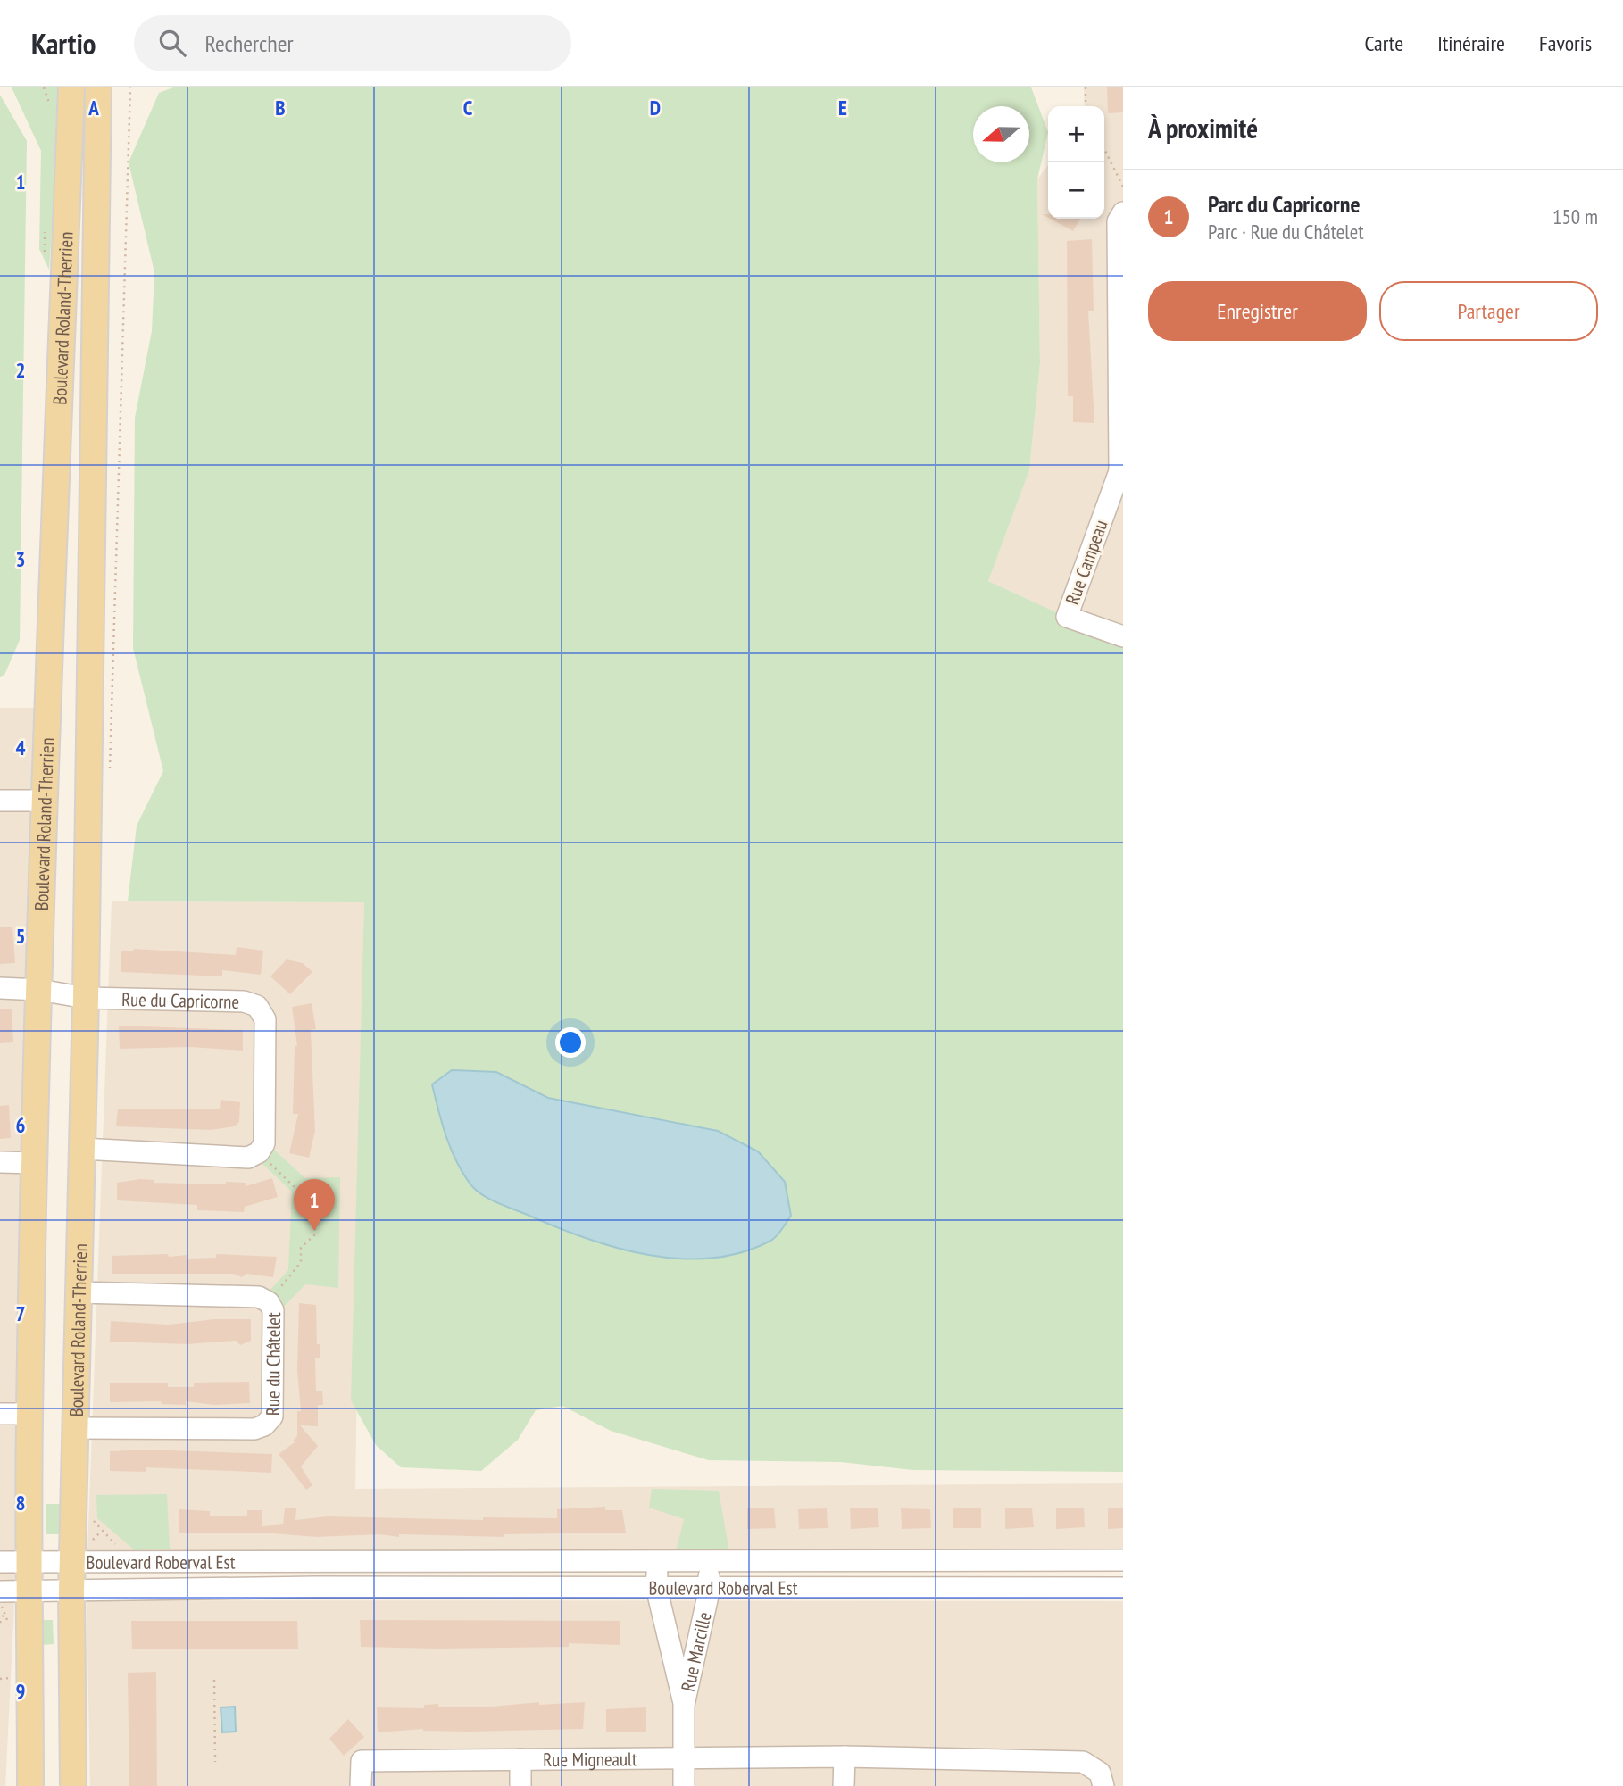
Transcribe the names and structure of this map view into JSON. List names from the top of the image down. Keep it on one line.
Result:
{"streets":{"main road":["Boulevard Roland-Therrien"],"street":["Rue Campeau","Rue du Capricorne","Rue du Châtelet","Boulevard Roberval Est","Rue Marcille","Rue Migneault"]},"crossings":[["Boulevard Roland-Therrien","Rue du Capricorne"],["Boulevard Roland-Therrien","Rue du Châtelet"],["Boulevard Roland-Therrien","Boulevard Roberval Est"],["Boulevard Roberval Est","Rue Marcille"],["Rue Marcille","Rue Migneault"]],"north":"left","page":{"header":"Kartio","search":"Rechercher","nav":["Carte","Itinéraire","Favoris"],"heading":"À proximité","map_buttons":["+","−"],"list":[{"mark":"1","name":"Parc du Capricorne","note":"Parc · Rue du Châtelet","value":"150 m"}],"buttons":["Enregistrer","Partager"],"pins":"1"},"grid":{"columns":["A","B","C","D","E"],"rows":["1","2","3","4","5","6","7","8","9"]}}
